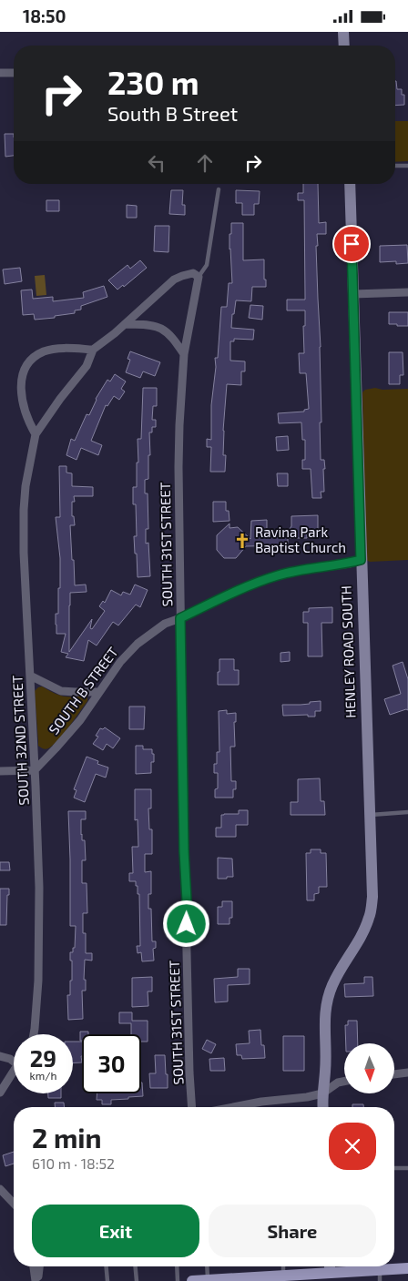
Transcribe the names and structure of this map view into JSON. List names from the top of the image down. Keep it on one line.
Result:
{"streets":{"street":["SOUTH 31ST STREET","HENLEY ROAD SOUTH","SOUTH B STREET","SOUTH 32ND STREET"]},"crossings":[["SOUTH 31ST STREET","SOUTH B STREET"],["SOUTH 31ST STREET","SOUTH 32ND STREET"],["HENLEY ROAD SOUTH","SOUTH B STREET"],["SOUTH B STREET","SOUTH 32ND STREET"]],"places":{"church":["Ravina Park Baptist Church"]},"north":"bottom","page":{"status":"18:50","turn":["230 m","South B Street"],"speed":"29 km/h","limit":"30","heading":["2 min","610 m · 18:52"],"buttons":["Exit","Share"]}}
